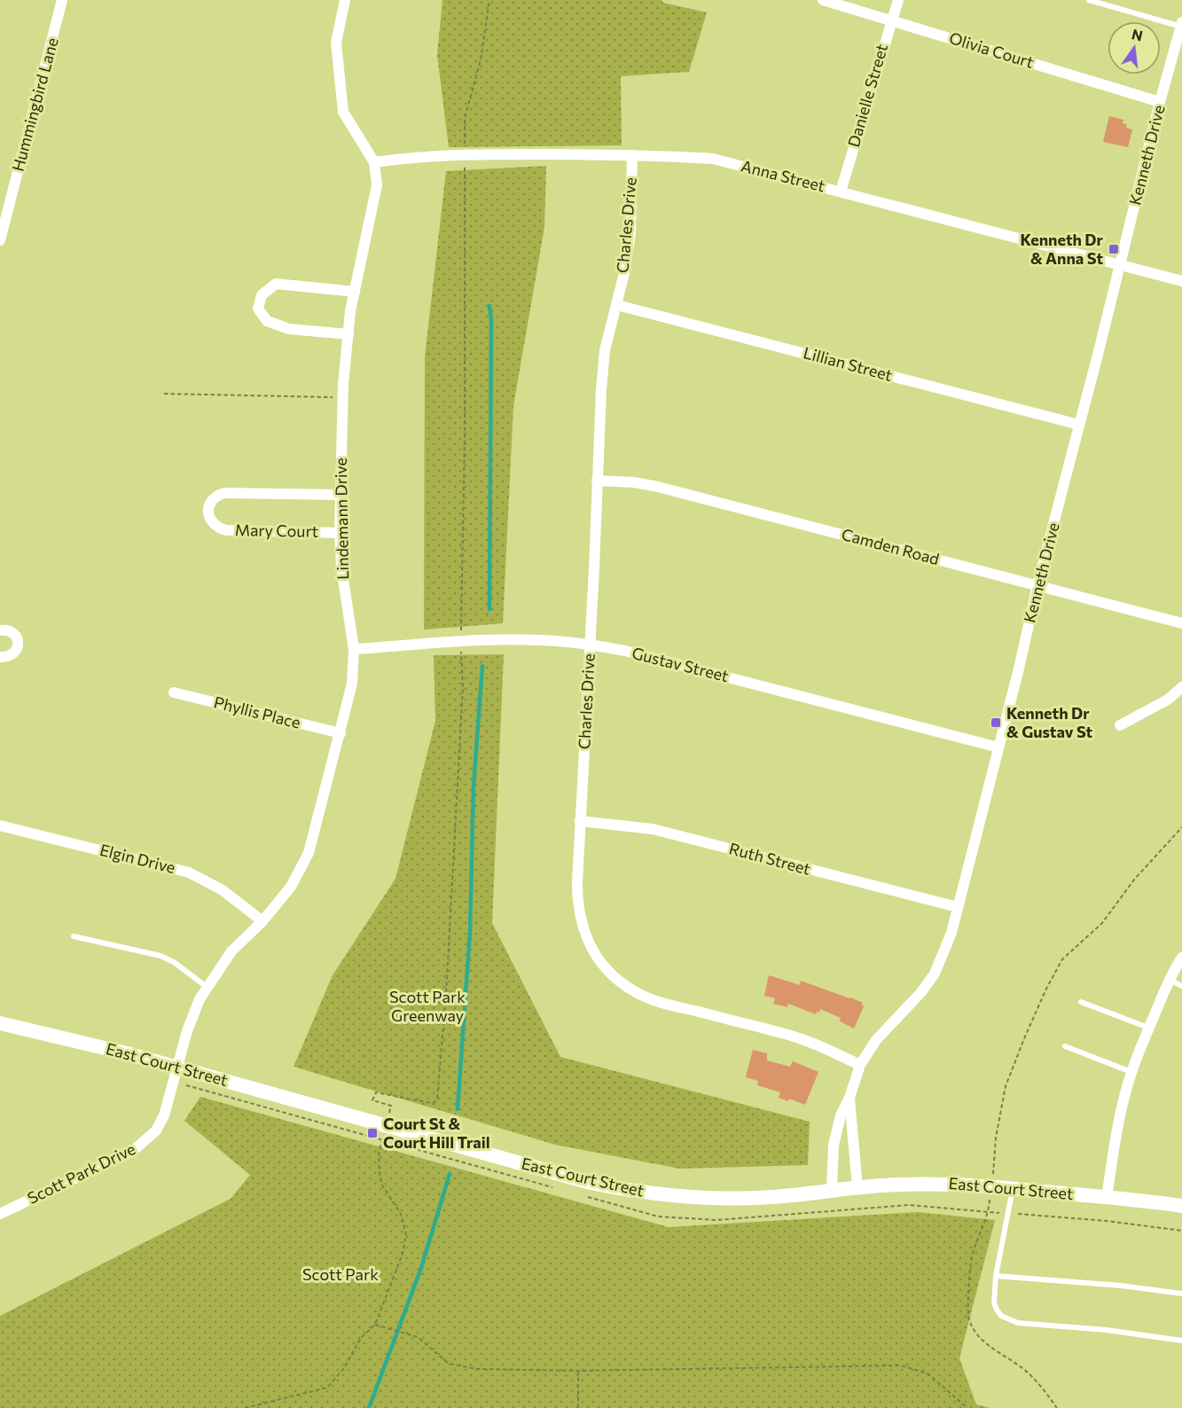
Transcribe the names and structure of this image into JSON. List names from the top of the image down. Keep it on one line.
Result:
{"streets":{"street":["Olivia Court","Danielle Street","Hummingbird Lane","Kenneth Drive","Anna Street","Charles Drive","Lillian Street","Lindemann Drive","Mary Court","Camden Road","Gustav Street","Phyllis Place","Elgin Drive","Ruth Street","East Court Street","Scott Park Drive"]},"crossings":[["Olivia Court","Danielle Street"],["Olivia Court","Kenneth Drive"],["Danielle Street","Anna Street"],["Kenneth Drive","Anna Street"],["Kenneth Drive","Charles Drive"],["Kenneth Drive","Lillian Street"],["Kenneth Drive","Camden Road"],["Kenneth Drive","Gustav Street"],["Kenneth Drive","Ruth Street"],["Kenneth Drive","East Court Street"],["Anna Street","Charles Drive"],["Anna Street","Lindemann Drive"],["Charles Drive","Lillian Street"],["Charles Drive","Camden Road"],["Charles Drive","Gustav Street"],["Charles Drive","Ruth Street"],["Lindemann Drive","Mary Court"],["Lindemann Drive","Gustav Street"],["Lindemann Drive","Phyllis Place"],["Lindemann Drive","Elgin Drive"],["Lindemann Drive","East Court Street"],["Lindemann Drive","Scott Park Drive"],["East Court Street","Scott Park Drive"]],"parks":["Scott Park Greenway","Scott Park"],"places":{"transit":["Kenneth Dr & Anna St","Kenneth Dr & Gustav St","Court St & Court Hill Trail"]},"north":"top"}
